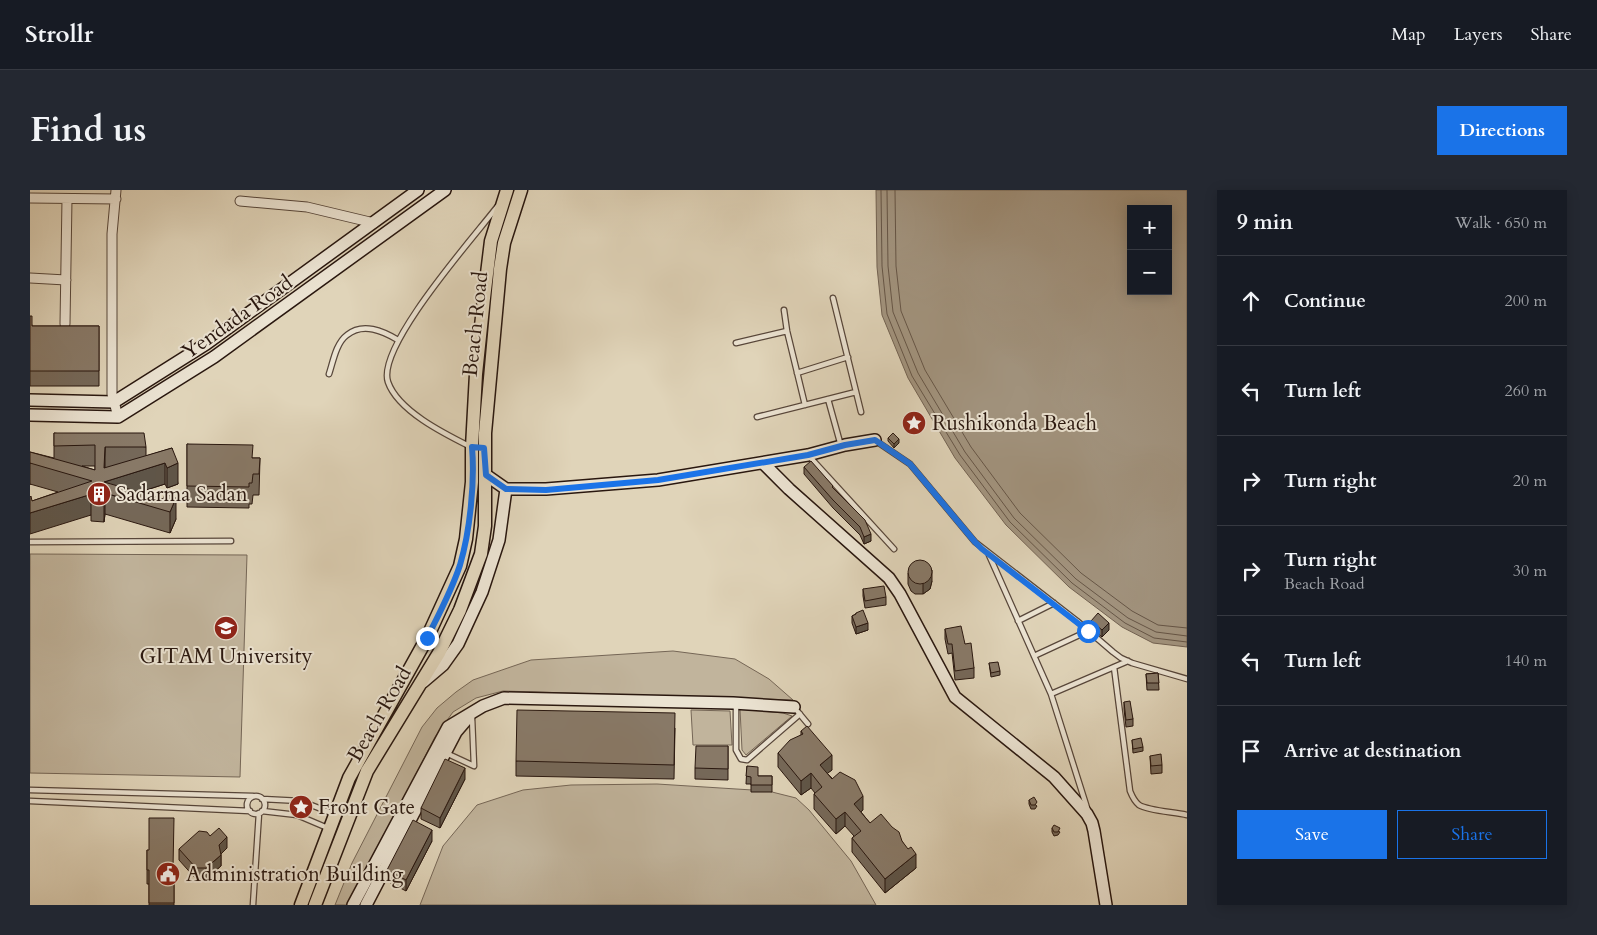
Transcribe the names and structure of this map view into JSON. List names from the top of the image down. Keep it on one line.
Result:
{"streets":{"main road":["Beach Road"],"street":["Yendada Road"]},"places":{"place":["Rushikonda Beach","Front Gate"],"building":["Sadarma Sadan"],"school or university":["GITAM University"],"public building":["Administration Building"]},"page":{"header":"Strollr","nav":["Map","Layers","Share"],"title":"Find us","buttons":["Directions",["Save","Share"]],"heading":["9 min","Walk · 650 m"],"map_buttons":["+","−"],"list":[["Continue","200 m"],["Turn left","260 m"],["Turn right","20 m"],["Turn right","Beach Road","30 m"],["Turn left","140 m"],"Arrive at destination"]}}
